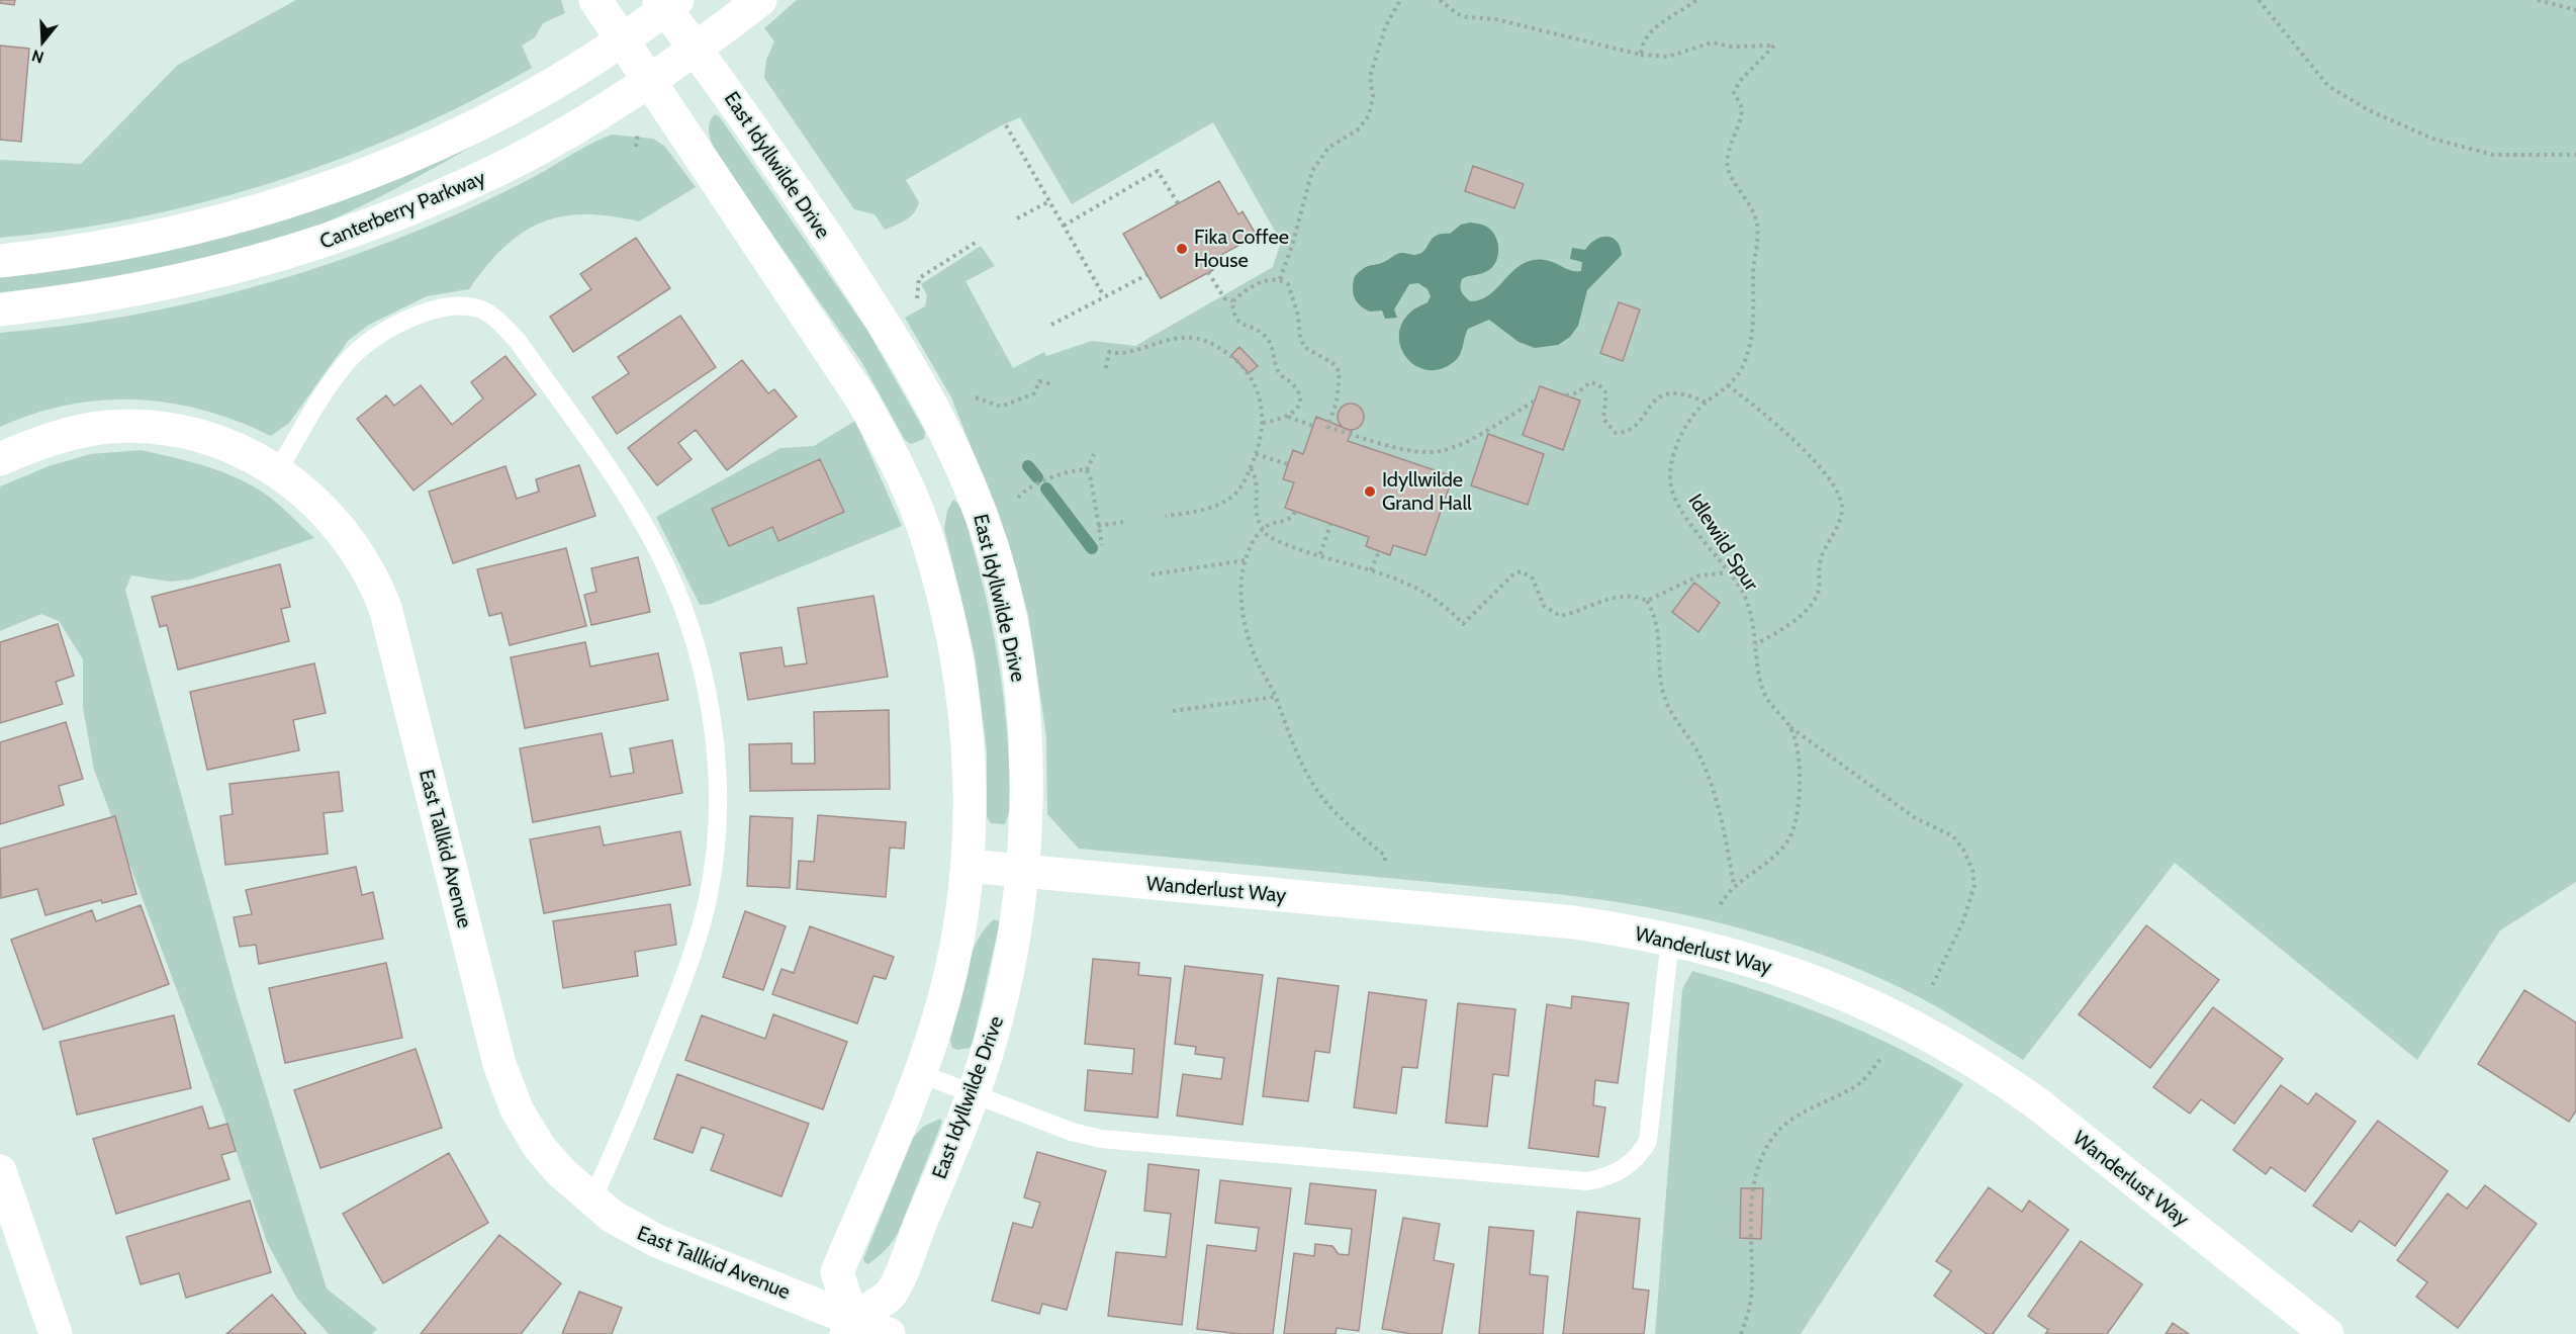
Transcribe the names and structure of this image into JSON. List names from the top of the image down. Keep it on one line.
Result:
{"streets":{"street":["East Idyllwilde Drive","Canterberry Parkway","East Tallkid Avenue","Wanderlust Way"],"path":["Idlewild Spur"]},"crossings":[["East Idyllwilde Drive","Canterberry Parkway"],["East Idyllwilde Drive","East Tallkid Avenue"],["East Idyllwilde Drive","Wanderlust Way"]],"places":["Fika Coffee House","Idyllwilde Grand Hall"],"north":"bottom"}
